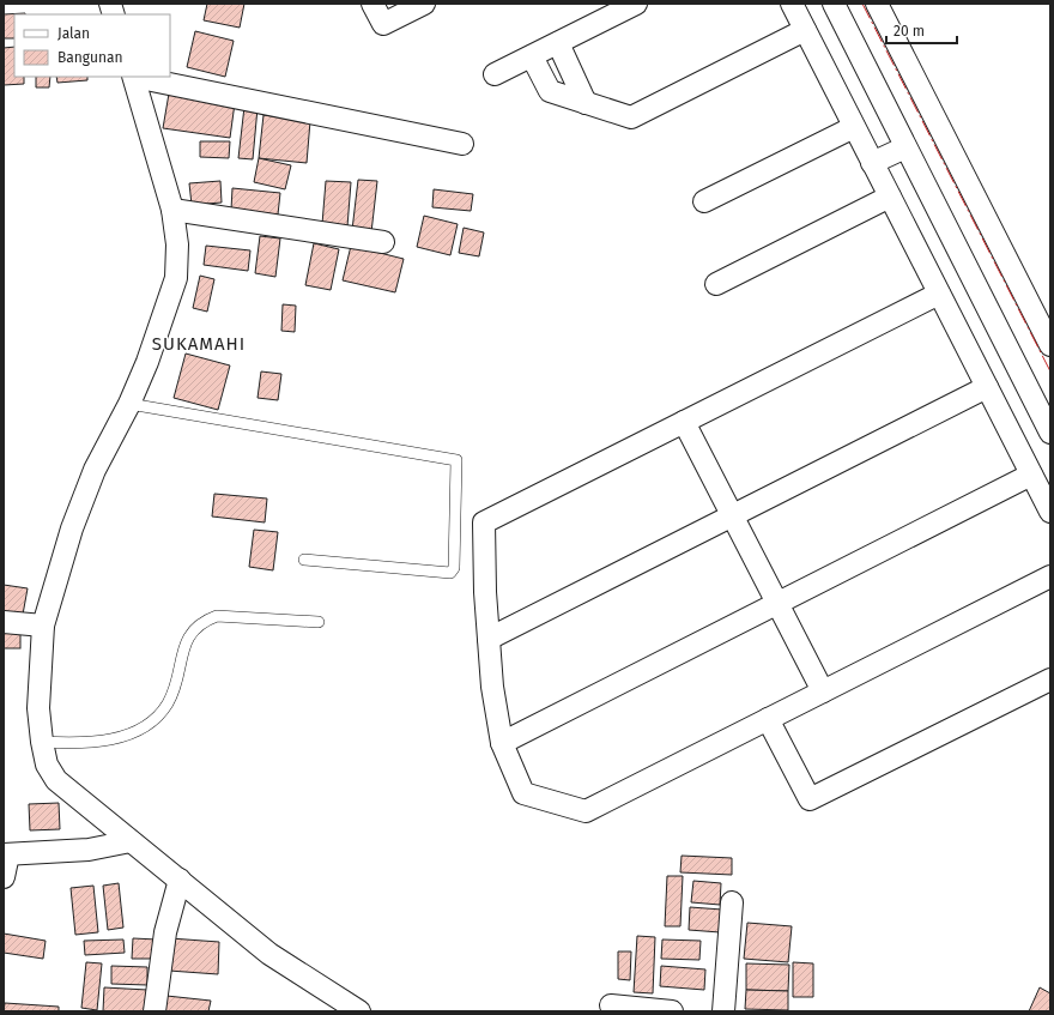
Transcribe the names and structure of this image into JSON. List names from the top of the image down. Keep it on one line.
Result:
{"districts":["SUKAMAHI"],"legend":["Jalan","Bangunan"],"scale_bar":"20 m"}
